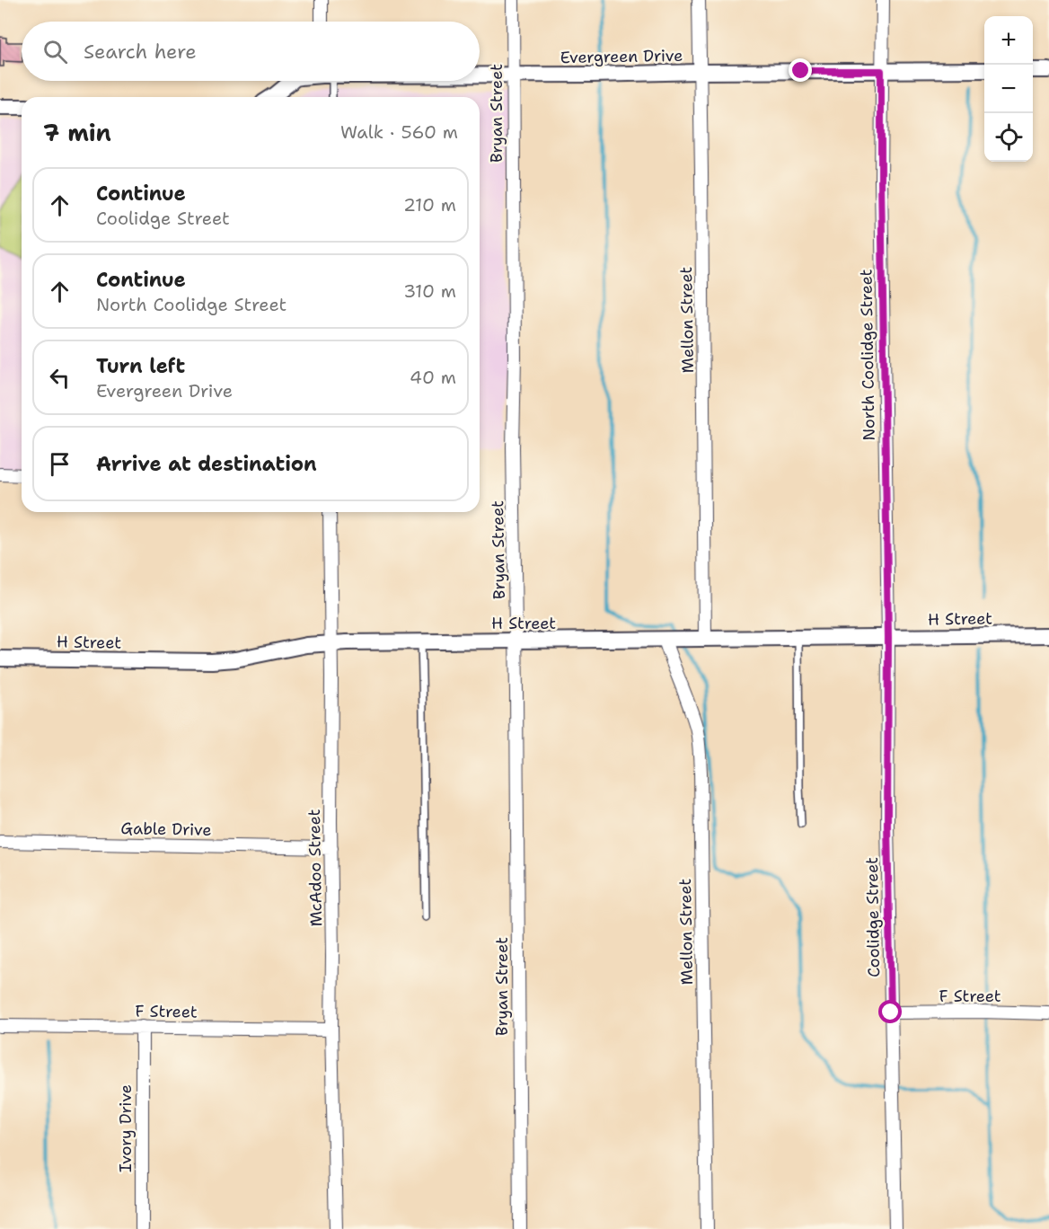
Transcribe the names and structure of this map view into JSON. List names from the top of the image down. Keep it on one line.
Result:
{"streets":{"street":["Evergreen Drive","Bryan Street","Mellon Street","North Coolidge Street","H Street","Gable Drive","McAdoo Street","Coolidge Street","F Street","Ivory Drive"]},"crossings":[["Evergreen Drive","Bryan Street"],["Evergreen Drive","Mellon Street"],["Evergreen Drive","North Coolidge Street"],["Bryan Street","H Street"],["Mellon Street","H Street"],["North Coolidge Street","H Street"],["North Coolidge Street","Coolidge Street"],["H Street","McAdoo Street"],["H Street","Coolidge Street"],["Gable Drive","McAdoo Street"],["McAdoo Street","F Street"],["Coolidge Street","F Street"],["F Street","Ivory Drive"]],"page":{"map_buttons":["+","−"],"search":"Search here","heading":["7 min","Walk · 560 m"],"list":[["Continue","Coolidge Street","210 m"],["Continue","North Coolidge Street","310 m"],["Turn left","Evergreen Drive","40 m"],"Arrive at destination"]}}
